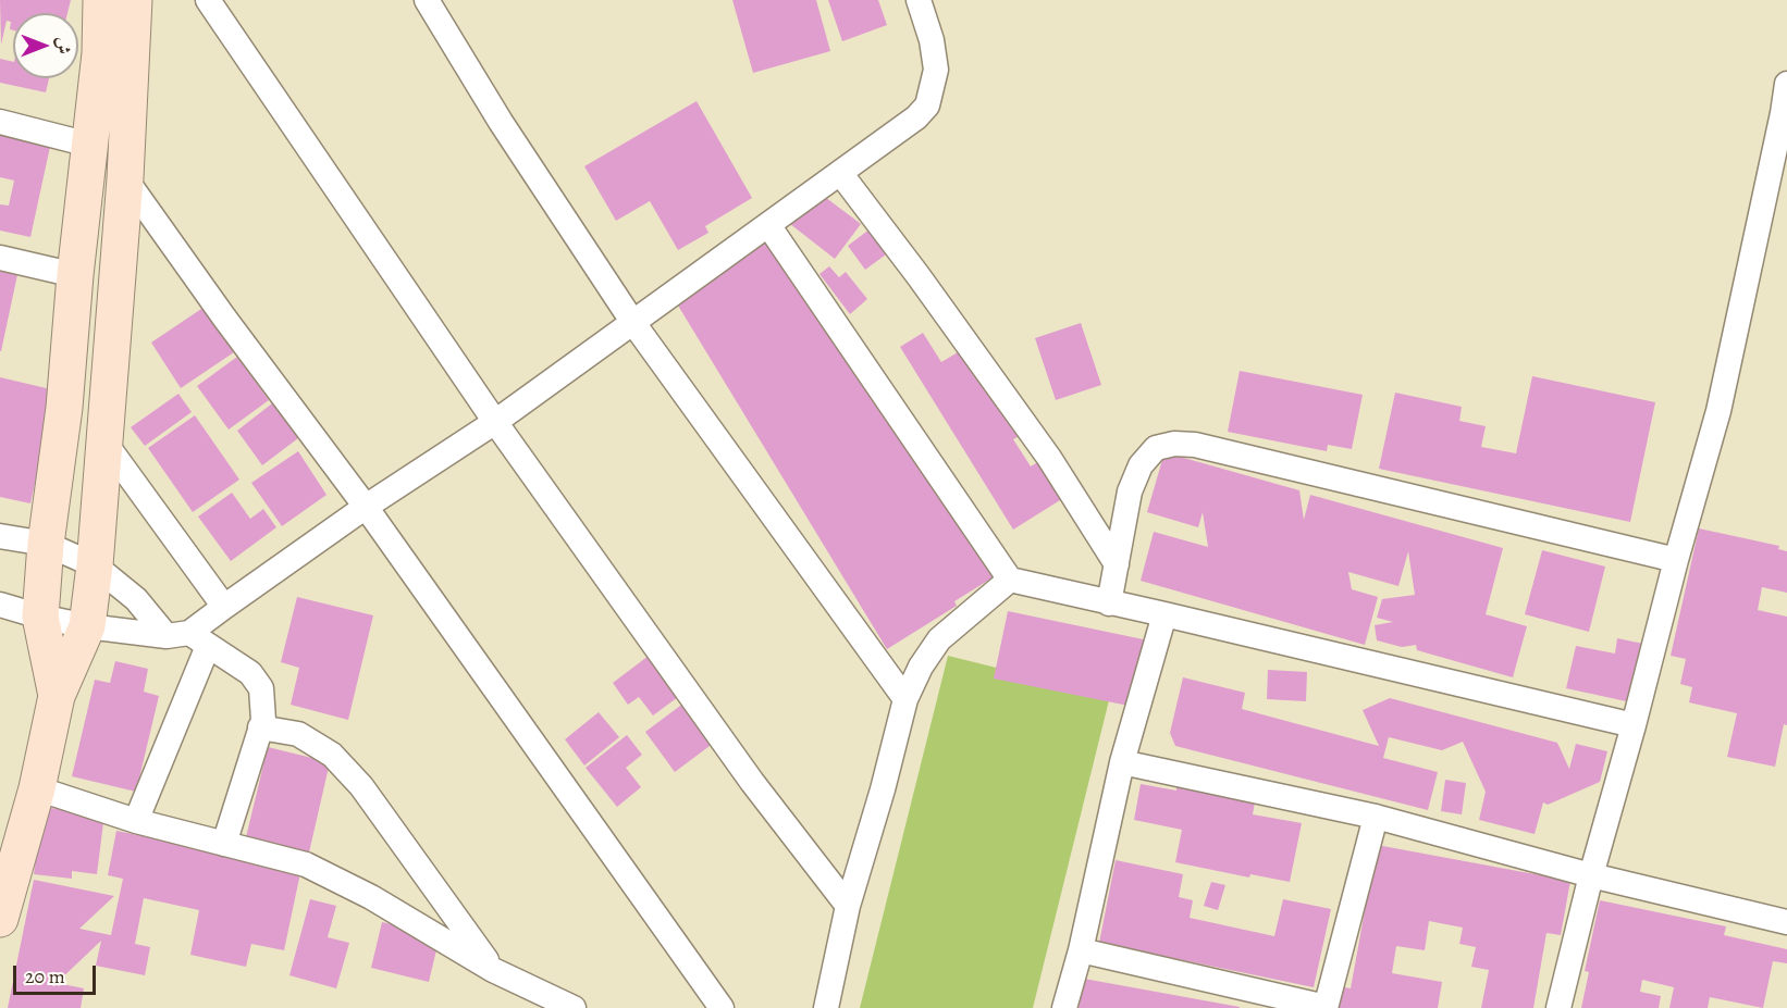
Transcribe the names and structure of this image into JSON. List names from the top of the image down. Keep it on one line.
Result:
{"scale_bar":"20 m","north":"right"}
